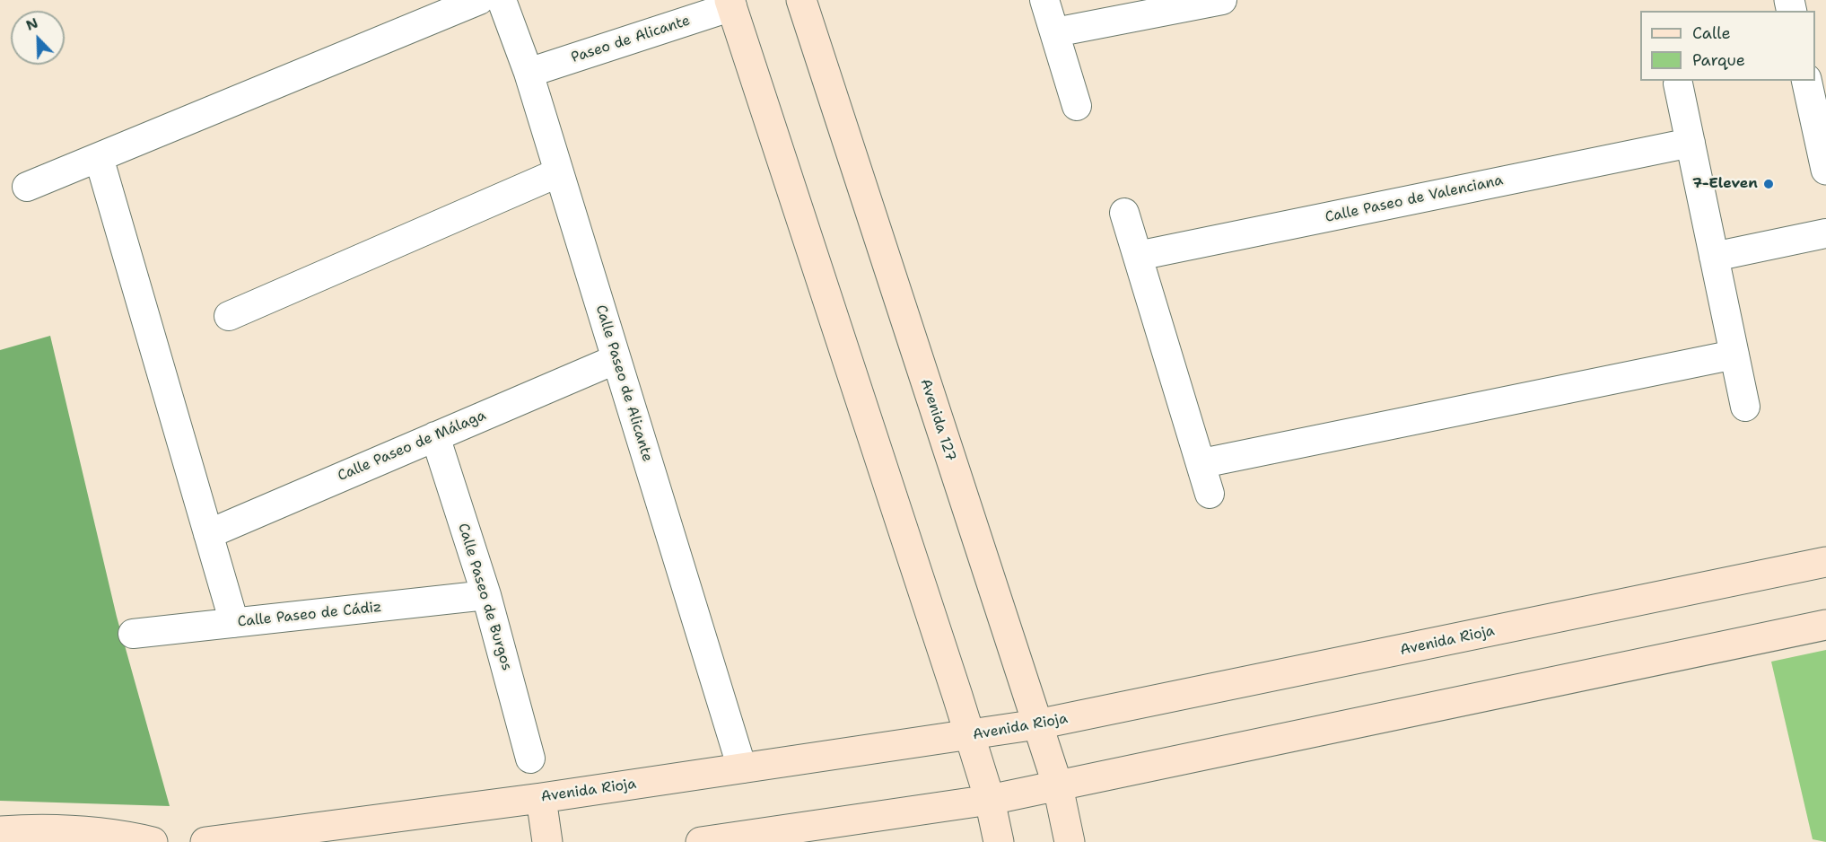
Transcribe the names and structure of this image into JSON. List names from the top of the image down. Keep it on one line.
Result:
{"streets":{"main road":["Avenida 127","Avenida Rioja"],"street":["Paseo de Alicante","Calle Paseo de Valenciana","Calle Paseo de Alicante","Calle Paseo de Málaga","Calle Paseo de Burgos","Calle Paseo de Cádiz"]},"crossings":[["Paseo de Alicante","Calle Paseo de Alicante"],["Calle Paseo de Alicante","Calle Paseo de Málaga"],["Calle Paseo de Alicante","Avenida Rioja"],["Avenida 127","Avenida Rioja"],["Calle Paseo de Málaga","Calle Paseo de Burgos"],["Calle Paseo de Burgos","Calle Paseo de Cádiz"]],"places":["7-Eleven"],"legend":["Calle","Parque"],"north":"top left"}
